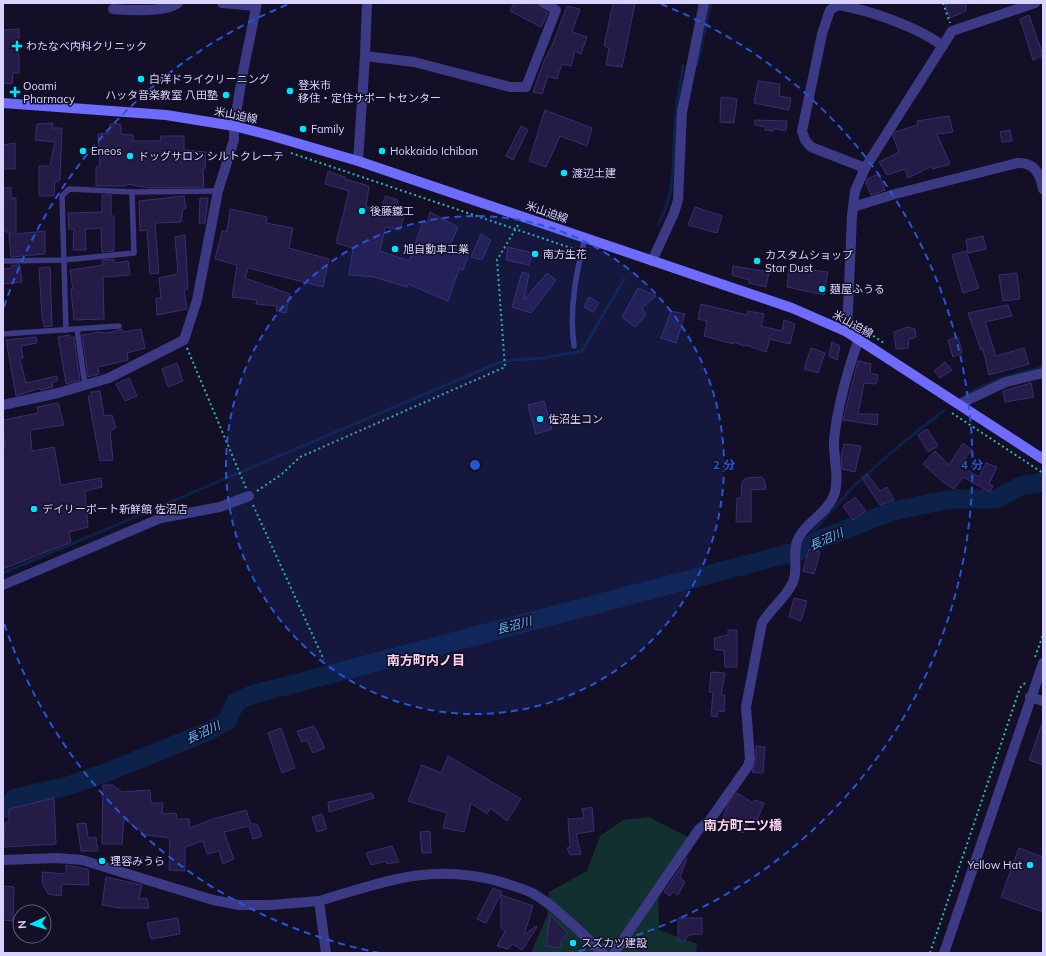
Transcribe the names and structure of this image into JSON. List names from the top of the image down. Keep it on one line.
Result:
{"streets":{"main road":["米山迫線"]},"districts":["南方町内ノ目","南方町二ツ橋"],"water":["長沼川"],"places":{"health":["わたなべ内科クリニック","Ooami Pharmacy"],"other":["白洋ドライクリーニング","登米市 移住・定住サポートセンター","ハッタ音楽教室 八田塾","Family","Eneos","Hokkaido Ichiban","ドッグサロン シルトクレーテ","渡辺土建","後藤鐵工","旭自動車工業","南方生花","カスタムショップ Star Dust","麺屋ふうる","佐沼生コン","デイリーポート新鮮館 佐沼店","理容みうら","Yellow Hat","スズカツ建設"]},"north":"left","rings":["2 分","4 分"]}
